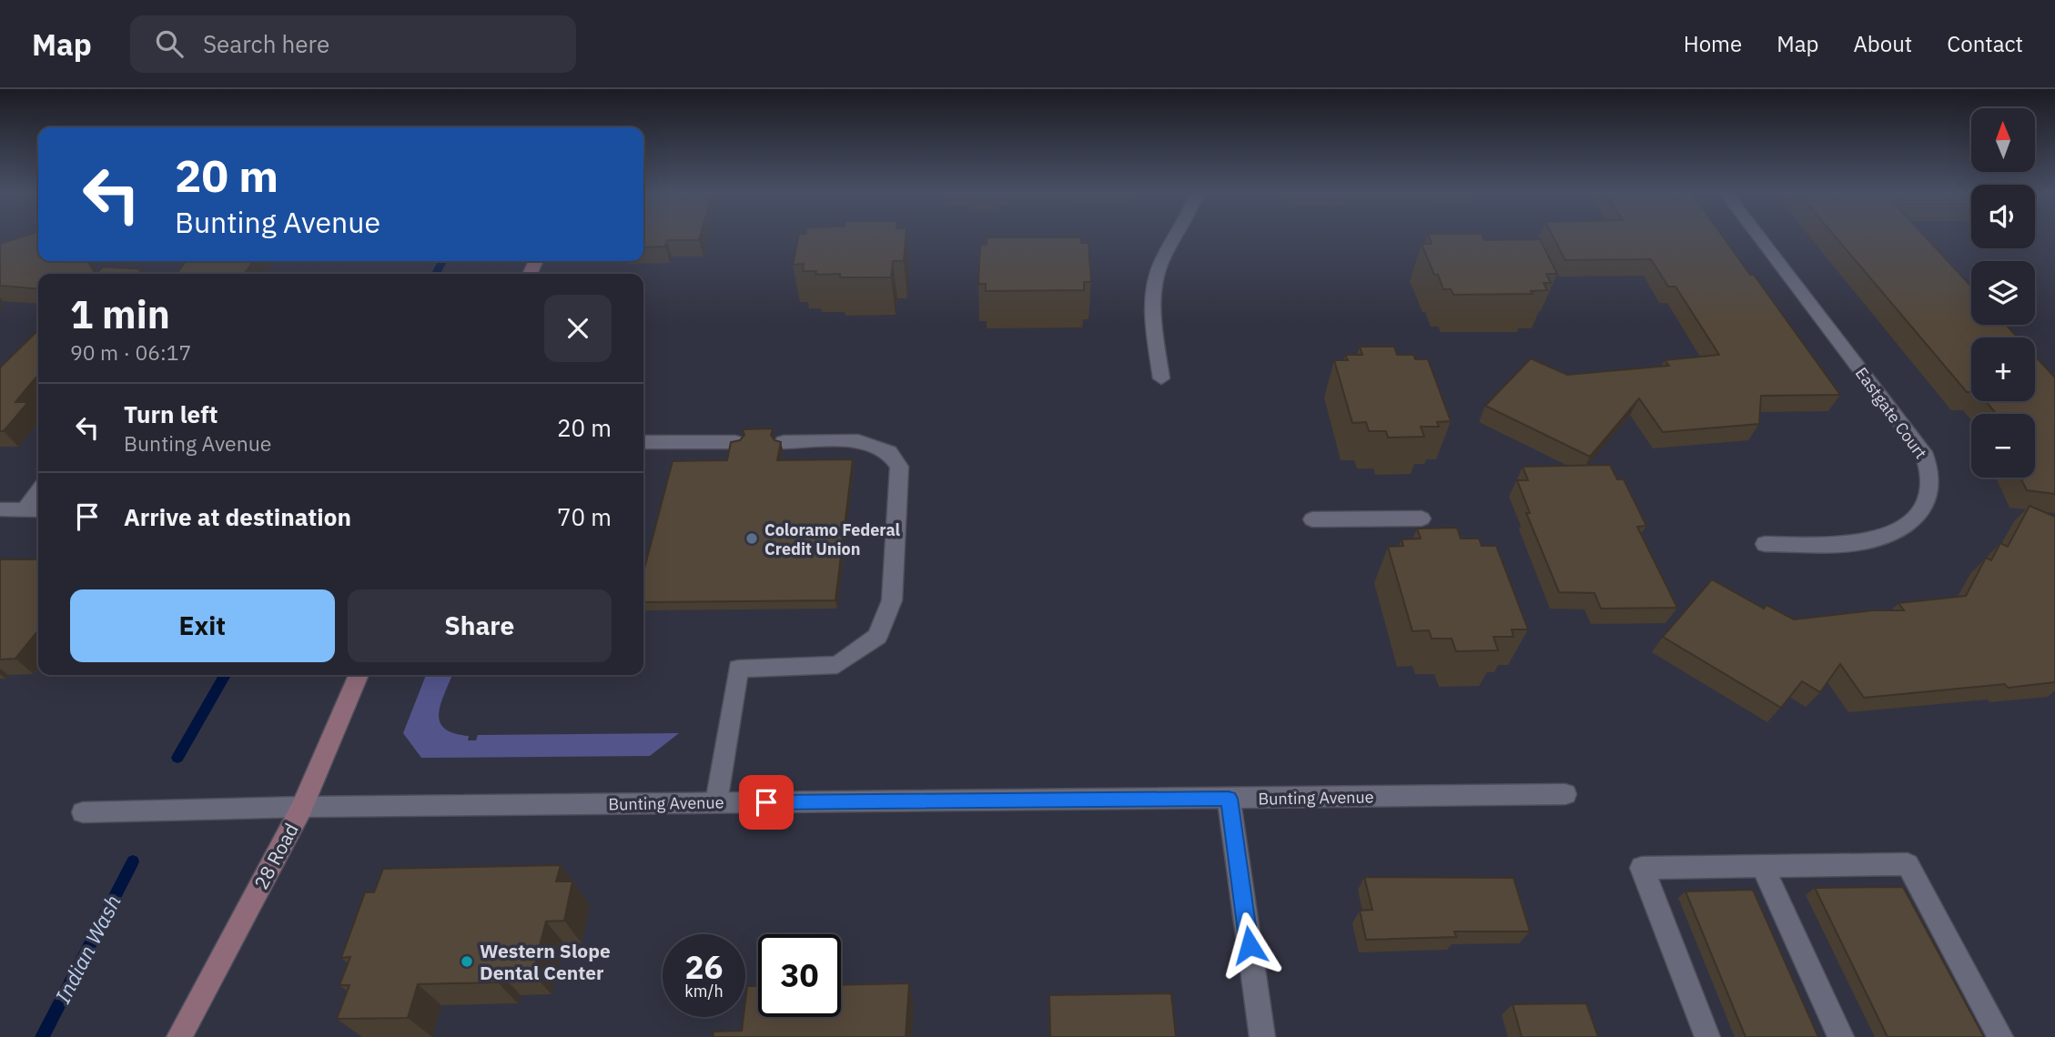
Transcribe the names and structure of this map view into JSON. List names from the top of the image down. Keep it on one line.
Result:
{"streets":{"main road":["28 Road"],"street":["Eastgate Court","Bunting Avenue"]},"crossings":[["Bunting Avenue","28 Road"]],"water":["Indian Wash"],"places":["Coloramo Federal Credit Union","Western Slope Dental Center"],"north":"top","page":{"header":"Map","search":"Search here","nav":["Home","Map","About","Contact"],"map_buttons":["+","−"],"turn":["20 m","Bunting Avenue"],"heading":["1 min","90 m · 06:17"],"list":[{"name":"Turn left","note":"Bunting Avenue","value":"20 m"},{"name":"Arrive at destination","value":"70 m"}],"buttons":["Exit","Share"],"speed":"26 km/h","limit":"30"}}
